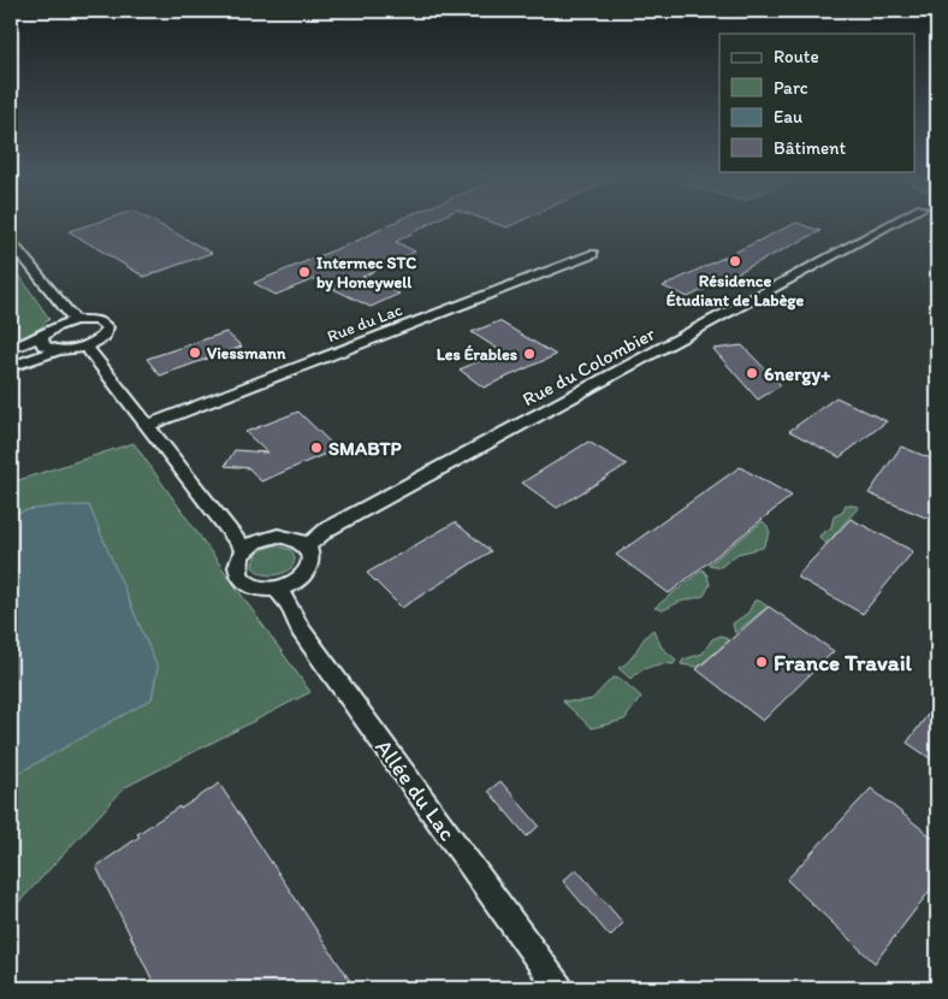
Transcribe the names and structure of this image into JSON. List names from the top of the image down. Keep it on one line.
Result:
{"streets":{"street":["Rue du Lac","Rue du Colombier","Allée du Lac"]},"crossings":[["Rue du Colombier","Allée du Lac"]],"places":["Résidence Étudiant de Labège","Intermec STC by Honeywell","Viessmann","Les Érables","6nergy+","SMABTP","France Travail"],"legend":["Route","Parc","Eau","Bâtiment"]}
